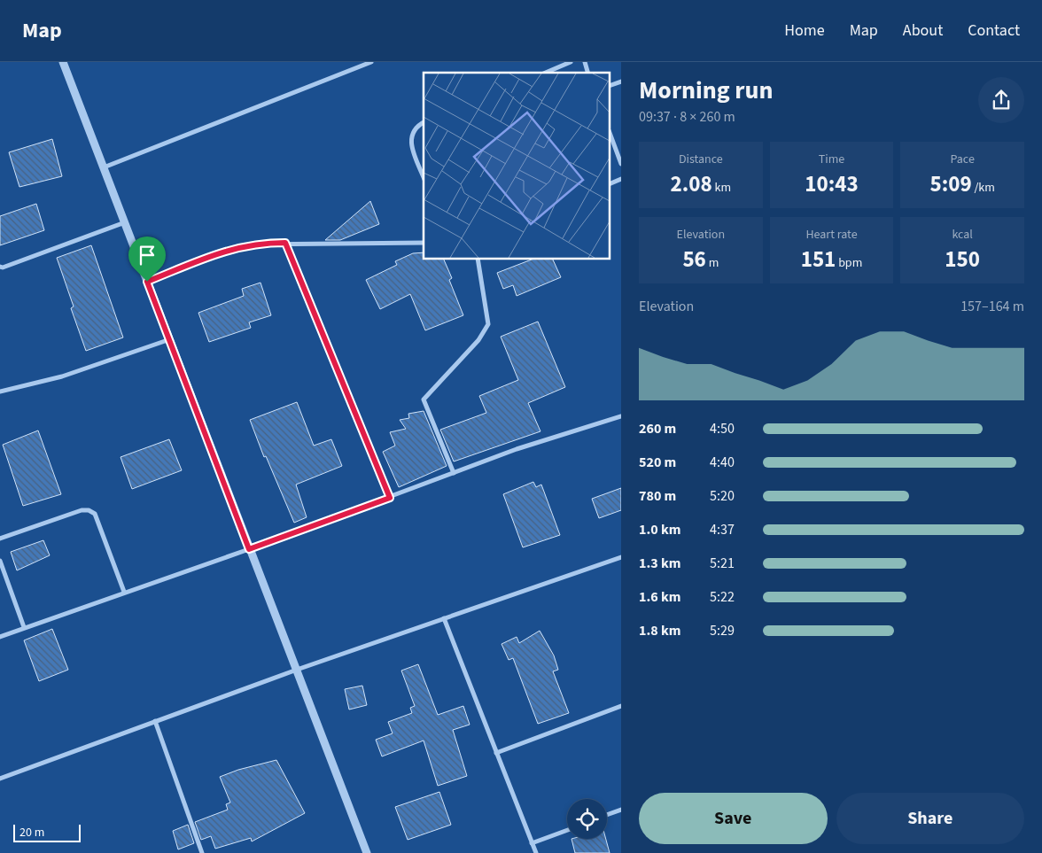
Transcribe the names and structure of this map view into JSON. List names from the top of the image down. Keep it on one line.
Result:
{"scale_bar":"20 m","page":{"header":"Map","nav":["Home","Map","About","Contact"],"heading":["Morning run","09:37 · 8 × 260 m"],"stats":[["Distance","2.08 km"],["Time","10:43"],["Pace","5:09 /km"],["Elevation","56 m"],["Heart rate","151 bpm"],["kcal","150"]],"chart":["Elevation","157–164 m"],"list":[{"name":"260 m","note":"4:50"},{"name":"520 m","note":"4:40"},{"name":"780 m","note":"5:20"},{"name":"1.0 km","note":"4:37"},{"name":"1.3 km","note":"5:21"},{"name":"1.6 km","note":"5:22"},{"name":"1.8 km","note":"5:29"}],"buttons":["Save","Share"],"scale":"20 m"}}
